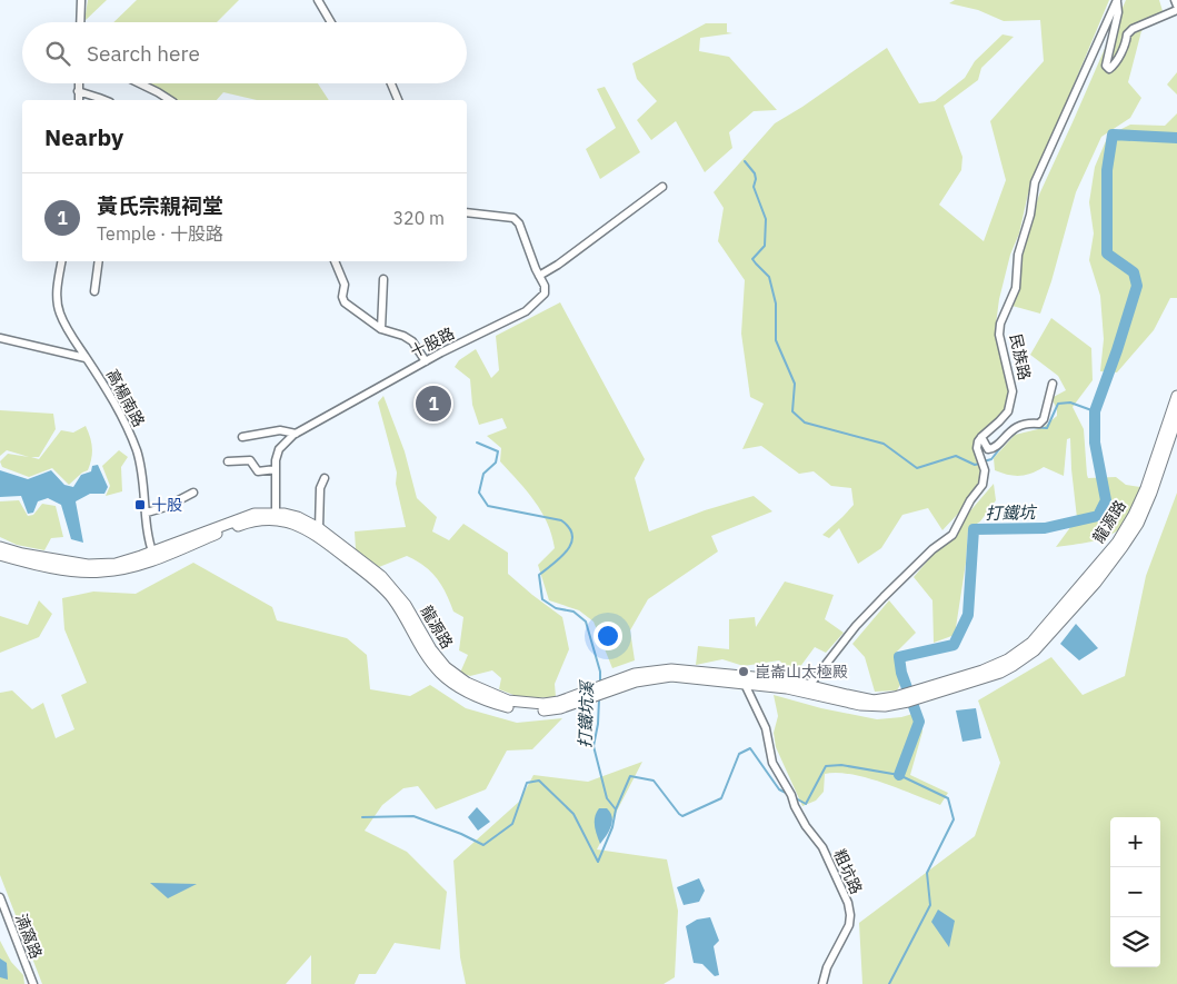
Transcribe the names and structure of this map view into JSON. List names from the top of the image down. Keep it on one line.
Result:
{"streets":{"main road":["龍源路"],"street":["十股路","民族路","高楊南路","粗坑路","湳窩路"]},"crossings":[["十股路","龍源路"]],"water":["打鐵坑","打鐵坑溪"],"places":{"transit":["十股"],"other":["崑崙山太極殿"]},"page":{"search":"Search here","heading":"Nearby","list":[{"mark":"1","name":"黃氏宗親祠堂","note":"Temple · 十股路","value":"320 m"}],"pins":"1","map_buttons":["+","−"]}}
